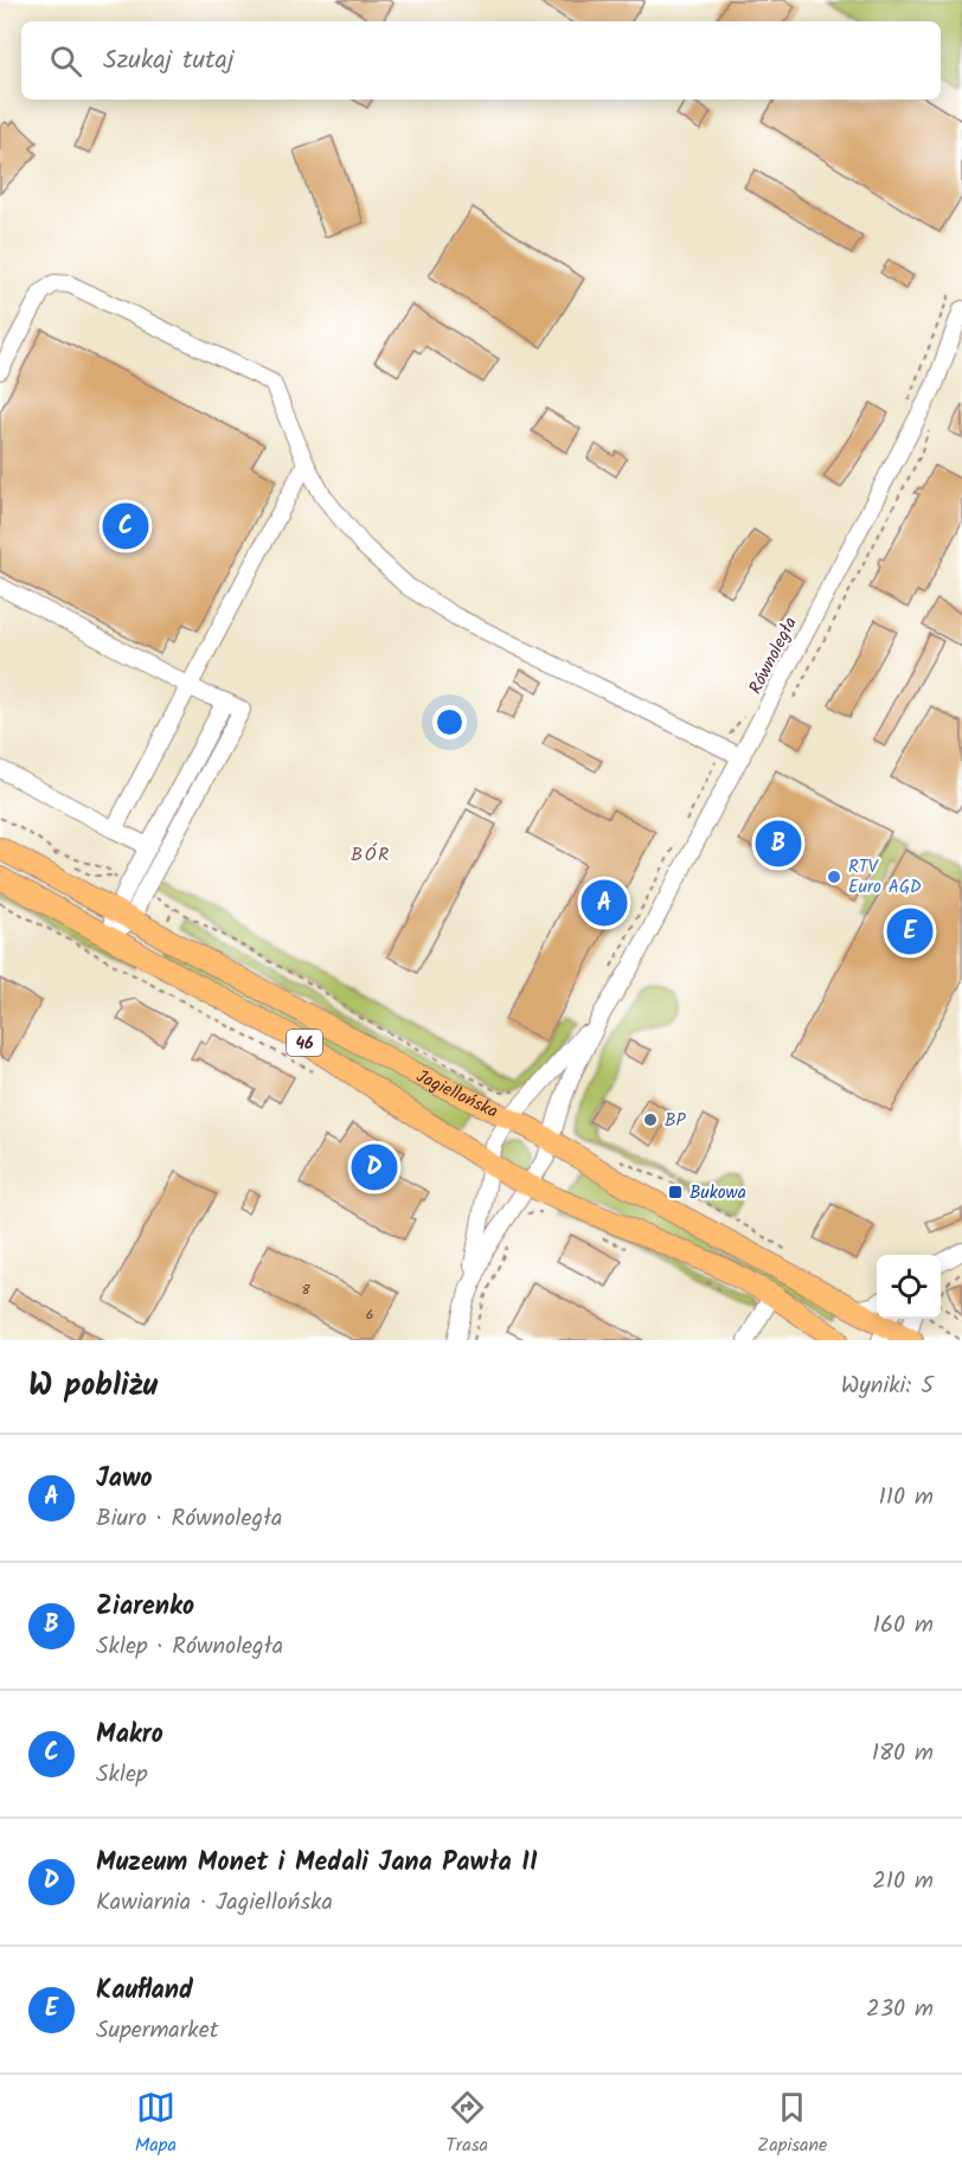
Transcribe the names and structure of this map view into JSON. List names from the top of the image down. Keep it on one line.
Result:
{"streets":{"main road":["46","Jagiellońska"],"street":["Równoległa"]},"crossings":[["Równoległa","Jagiellońska"]],"districts":["BÓR"],"places":{"other":["RTV Euro AGD","BP"],"transit":["Bukowa"]},"house_numbers":["8","6"],"page":{"search":"Szukaj tutaj","pins":["C","B","A","E","D"],"heading":["W pobliżu","Wyniki: 5"],"list":[{"mark":"A","name":"Jawo","note":"Biuro · Równoległa","value":"110 m"},{"mark":"B","name":"Ziarenko","note":"Sklep · Równoległa","value":"160 m"},{"mark":"C","name":"Makro","note":"Sklep","value":"180 m"},{"mark":"D","name":"Muzeum Monet i Medali Jana Pawła II","note":"Kawiarnia · Jagiellońska","value":"210 m"},{"mark":"E","name":"Kaufland","note":"Supermarket","value":"230 m"}],"nav":["Mapa","Trasa","Zapisane"]}}
